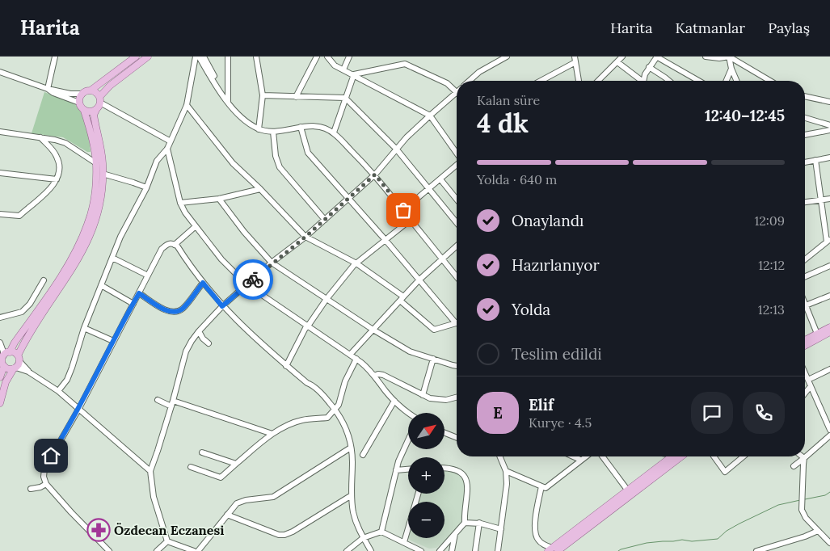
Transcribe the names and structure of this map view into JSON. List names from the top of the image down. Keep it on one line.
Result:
{"places":{"pharmacy":["Özdecan Eczanesi"]},"north":"top right","page":{"header":"Harita","nav":["Harita","Katmanlar","Paylaş"],"heading":["4 dk","Kalan süre","12:40–12:45"],"panel":["Elif","Kurye · 4.5"],"bar":"Yolda · 640 m","list":[["Onaylandı","12:09"],["Hazırlanıyor","12:12"],["Yolda","12:13"],"Teslim edildi"],"round":"E","map_buttons":["+","−"]}}
